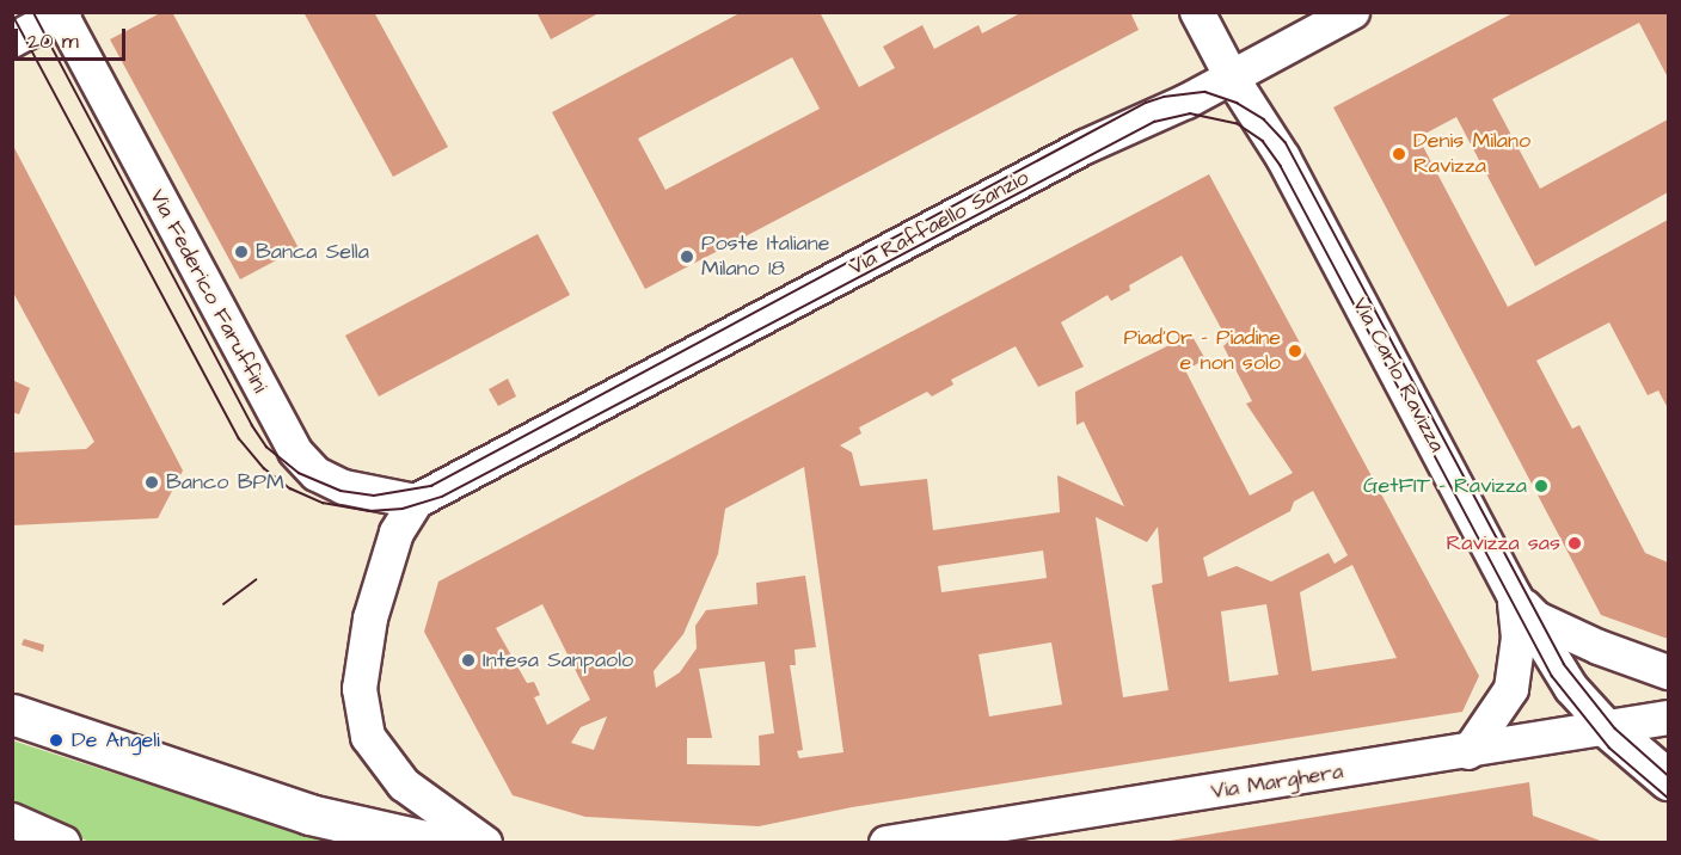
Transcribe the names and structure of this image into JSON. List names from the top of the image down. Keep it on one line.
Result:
{"streets":{"street":["Via Raffaello Sanzio","Via Federico Faruffini","Via Carlo Ravizza","Via Marghera"]},"crossings":[["Via Raffaello Sanzio","Via Federico Faruffini"],["Via Raffaello Sanzio","Via Carlo Ravizza"],["Via Carlo Ravizza","Via Marghera"]],"places":["Denis Milano Ravizza","Banca Sella","Poste Italiane Milano 18","Piad'Or - Piadine e non solo","Banco BPM","GetFIT - Ravizza","Ravizza sas","Intesa Sanpaolo","De Angeli"],"scale_bar":"20 m"}
